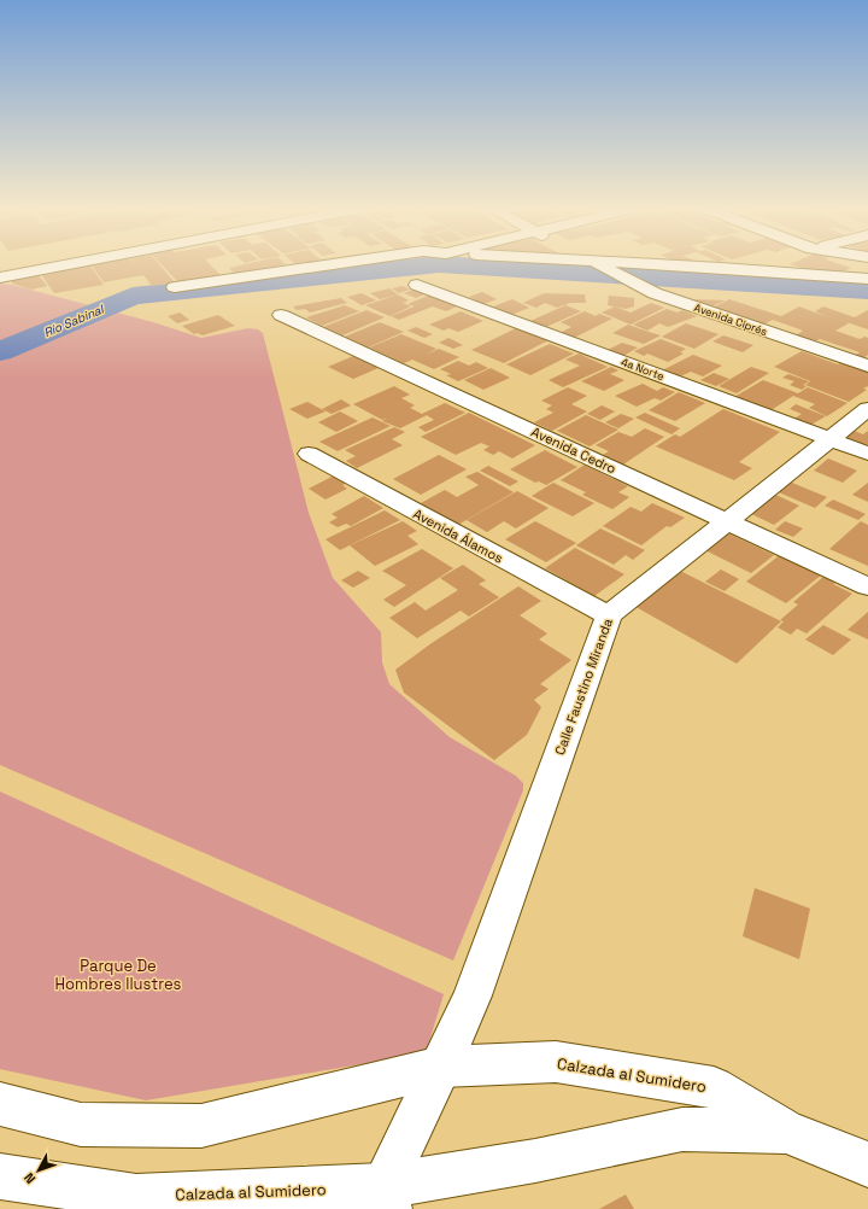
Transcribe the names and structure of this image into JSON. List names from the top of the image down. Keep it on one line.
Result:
{"streets":{"street":["Avenida Ciprés","4a Norte","Avenida Cedro","Avenida Álamos","Calle Faustino Miranda","Calzada al Sumidero"]},"crossings":[["4a Norte","Calle Faustino Miranda"],["Avenida Cedro","Calle Faustino Miranda"],["Avenida Álamos","Calle Faustino Miranda"],["Calle Faustino Miranda","Calzada al Sumidero"]],"water":["Río Sabinal"],"parks":["Parque De Hombres Ilustres"],"north":"bottom left"}
